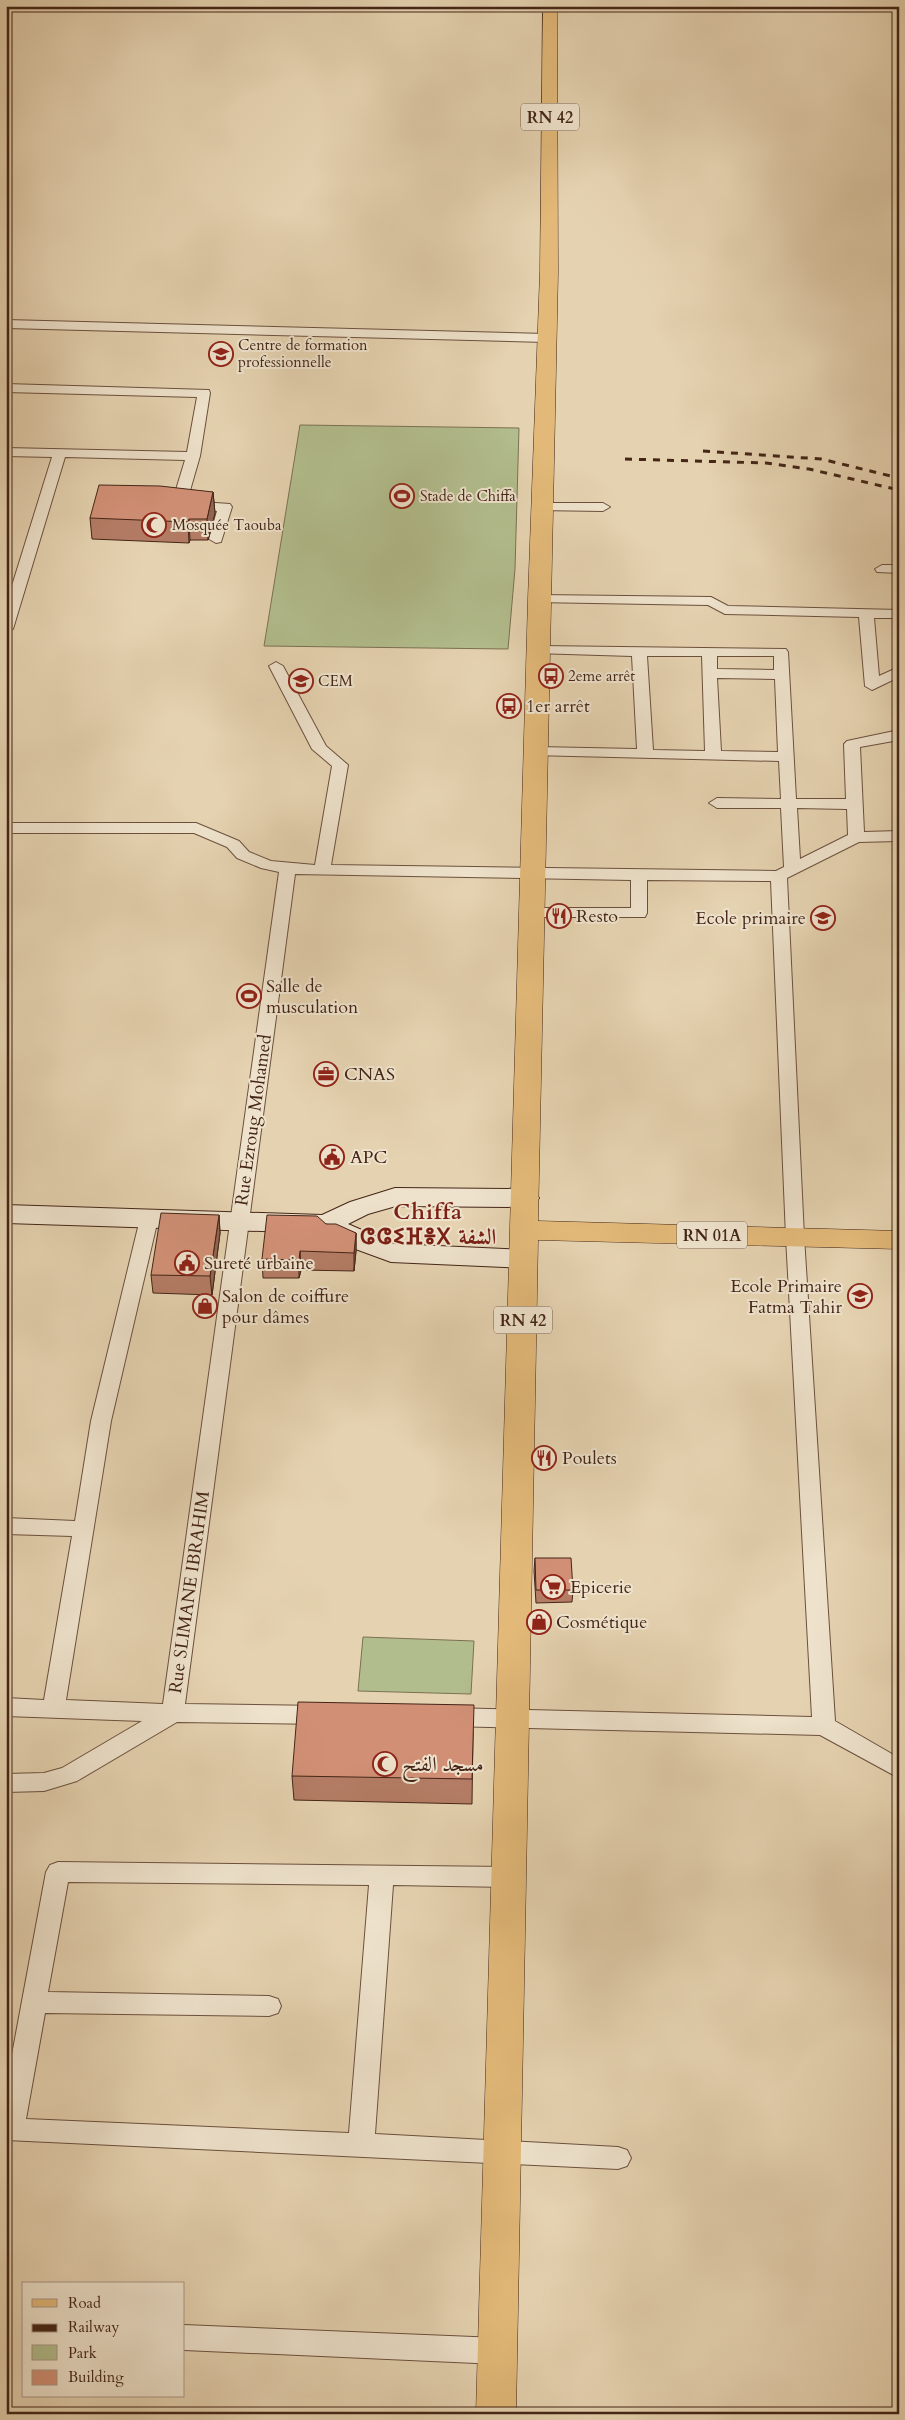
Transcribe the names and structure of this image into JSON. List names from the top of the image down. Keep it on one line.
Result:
{"streets":{"main road":["RN 42","RN 01A"],"street":["Rue Ezroug Mohamed","Rue SLIMANE IBRAHIM"]},"crossings":[["RN 42","RN 01A"],["Rue Ezroug Mohamed","Rue SLIMANE IBRAHIM"]],"districts":["Chiffa ⵛⵛⵉⴼⴻⵝ الشفة"],"places":{"school or university":["Centre de formation professionnelle","CEM","Ecole primaire","Ecole Primaire Fatma Tahir"],"sports":["Stade de Chiffa","Salle de musculation"],"mosque":["Mosquée Taouba","مسجد الفتح"],"bus stop":["2eme arrêt","1er arrêt"],"restaurant":["Resto","Poulets"],"office":["CNAS"],"public building":["APC","Sureté urbaine"],"shop":["Salon de coiffure pour dâmes","Cosmétique"],"supermarket":["Epicerie"]},"legend":["Road","Railway","Park","Building"]}
